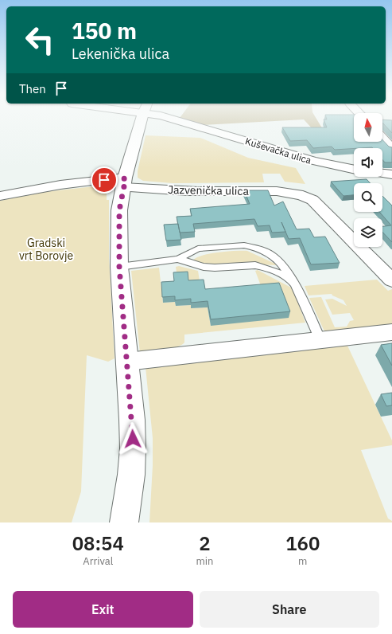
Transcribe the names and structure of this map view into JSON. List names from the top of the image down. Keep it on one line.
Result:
{"streets":{"street":["Kuševačka ulica","Jazvenička ulica"]},"parks":["Gradski vrt Borovje"],"north":"top","page":{"turn":["150 m","Lekenička ulica"],"then":"Then","eta":["08:54","Arrival","2","min","160","m"],"buttons":["Exit","Share"]}}
